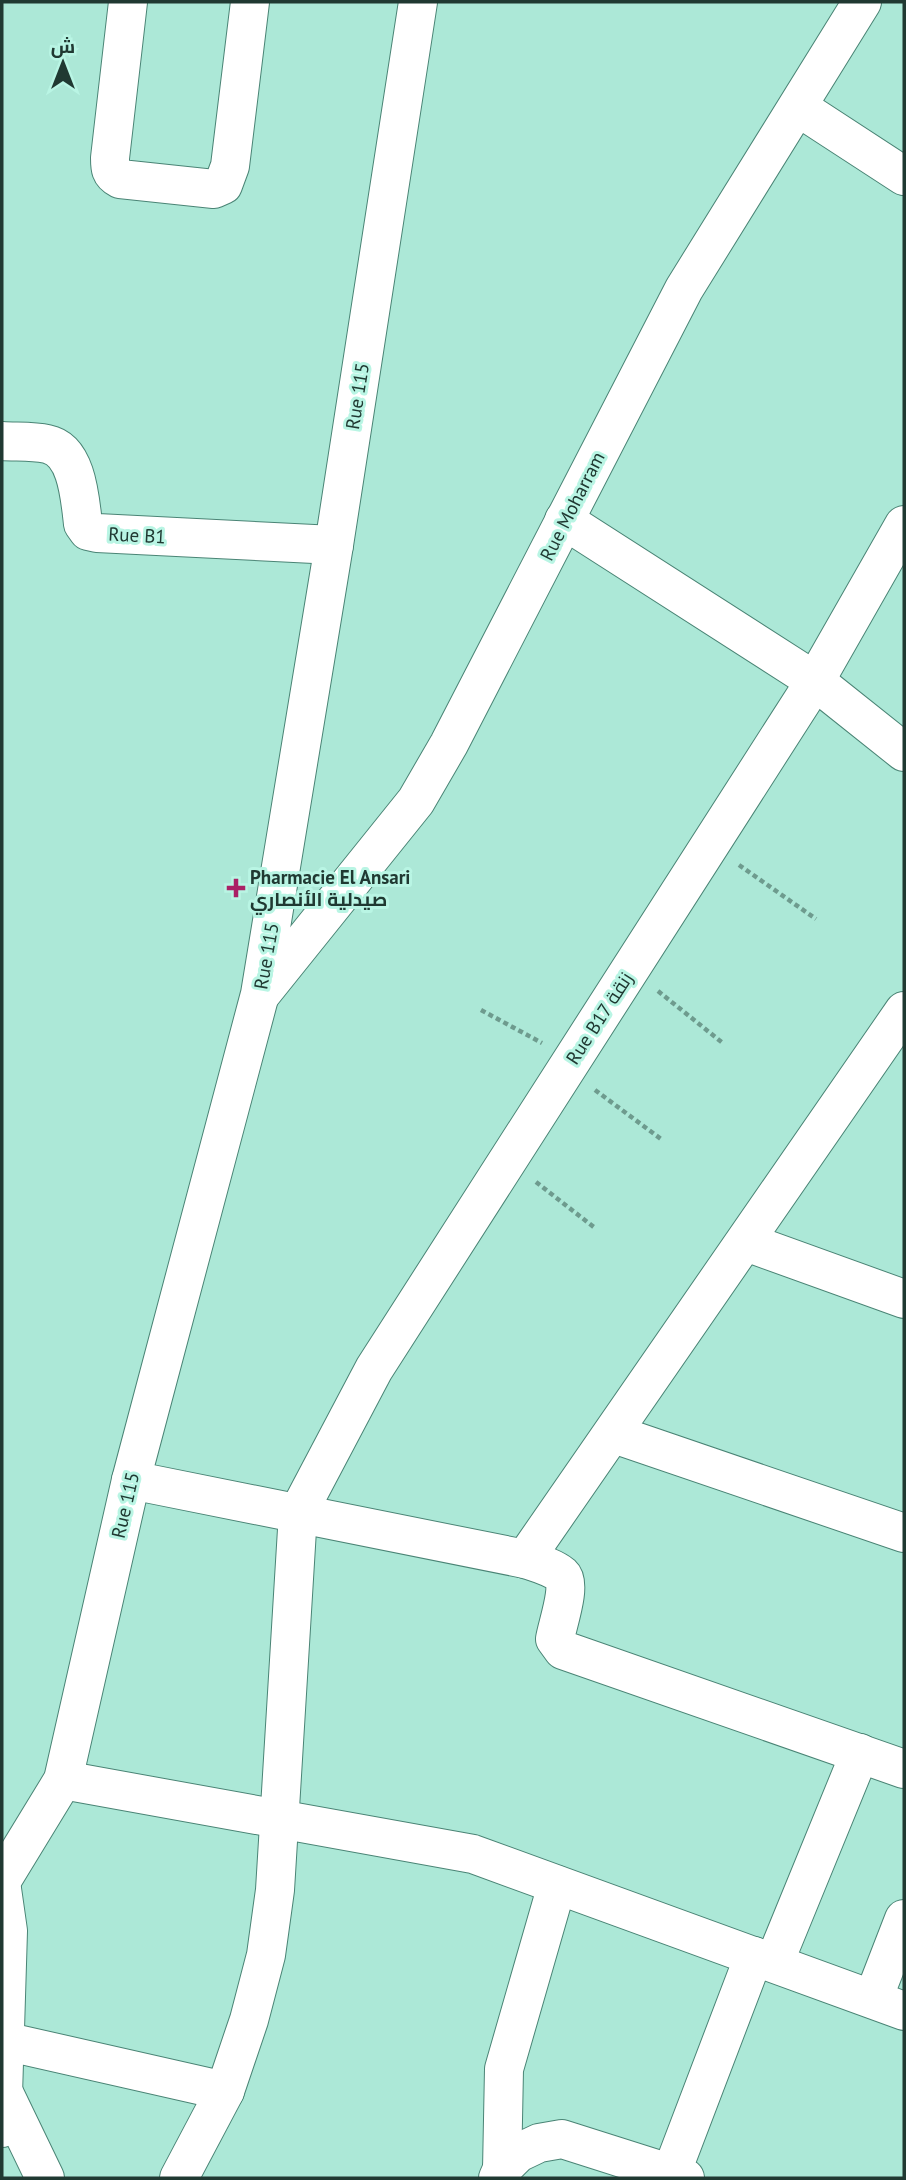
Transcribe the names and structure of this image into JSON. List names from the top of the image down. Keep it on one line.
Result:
{"streets":{"street":["Rue 115","Rue Moharram","Rue B1","Rue B17 زنقة"]},"crossings":[["Rue 115","Rue Moharram"],["Rue 115","Rue B1"]],"places":{"health":["Pharmacie El Ansari صيدلية الأنصاري"]},"north":"top"}
